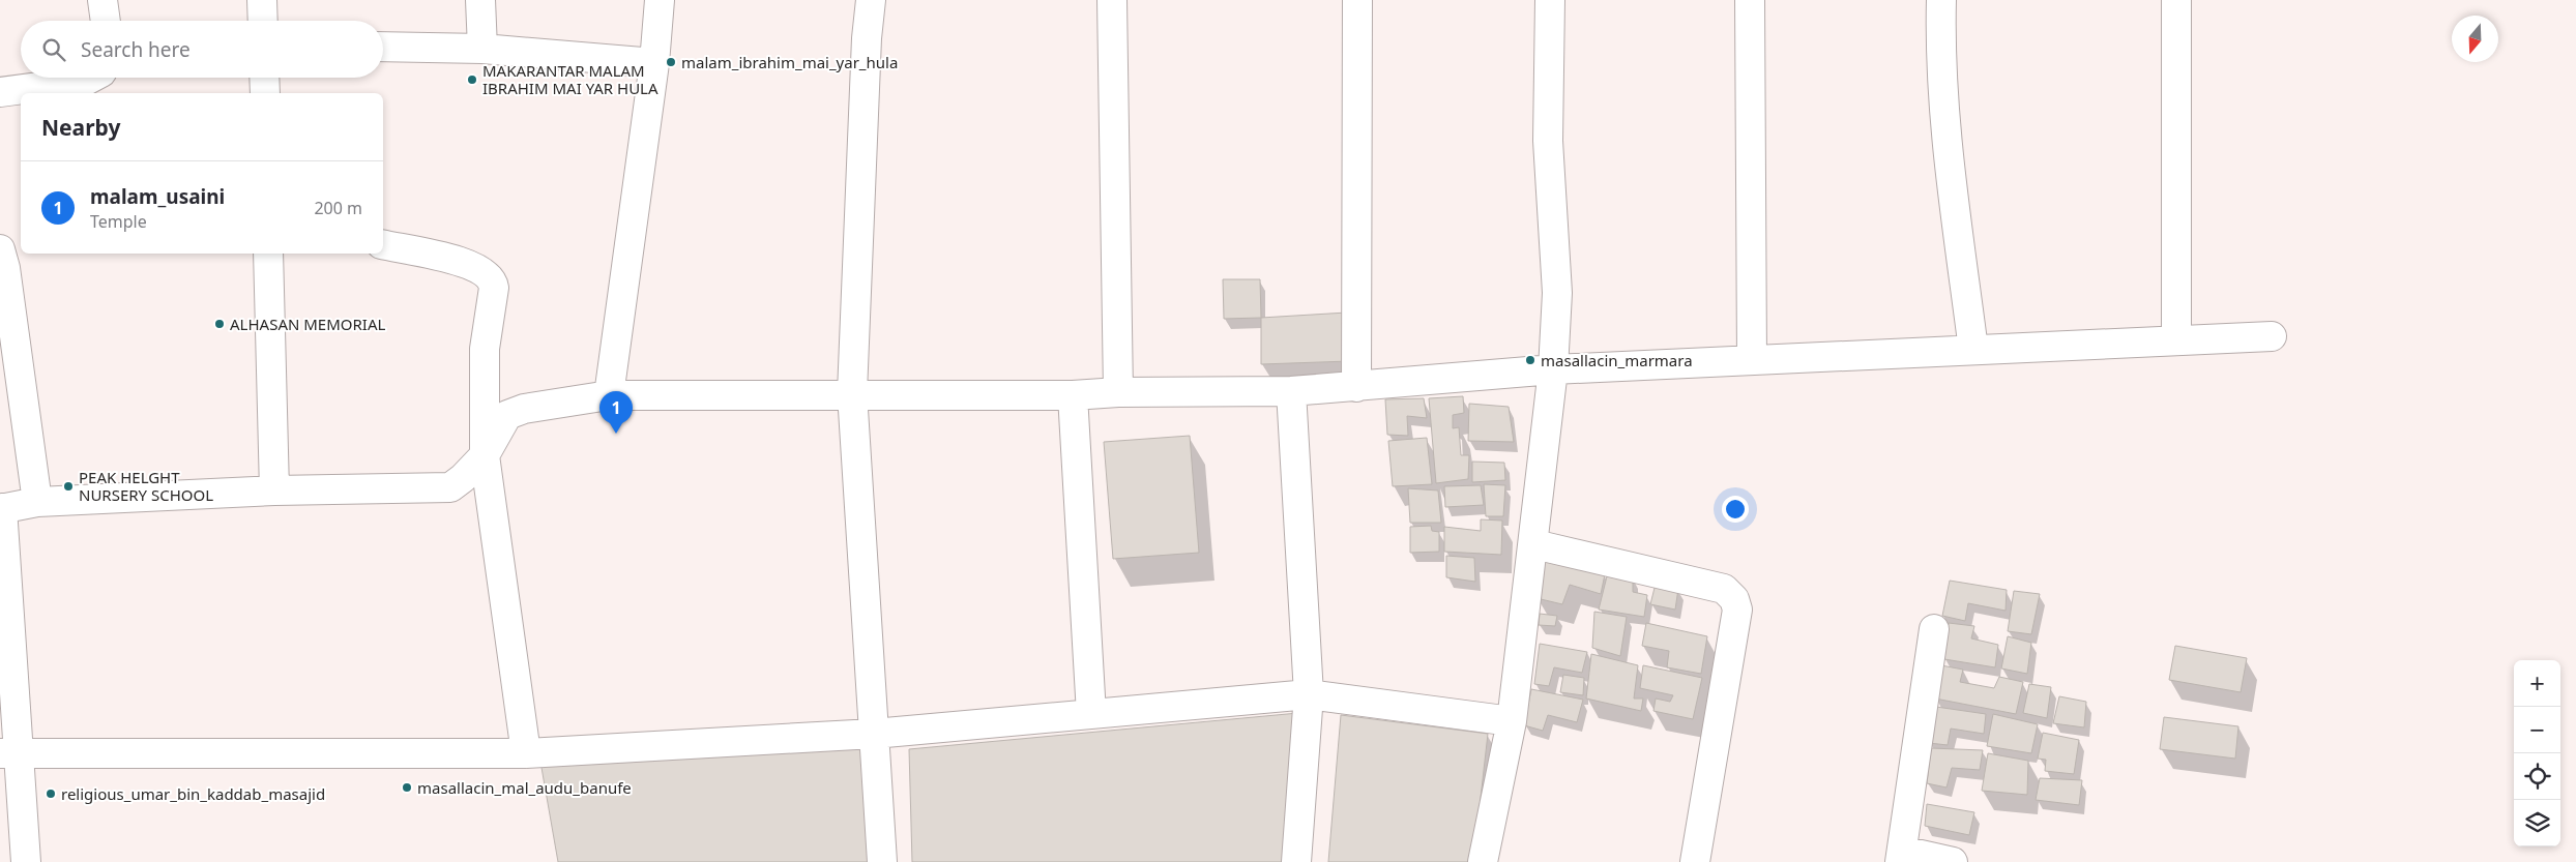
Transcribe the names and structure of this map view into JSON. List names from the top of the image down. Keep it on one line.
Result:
{"places":["malam_ibrahim_mai_yar_hula","MAKARANTAR MALAM IBRAHIM MAI YAR HULA","ALHASAN MEMORIAL","masallacin_marmara","PEAK HELGHT NURSERY SCHOOL","masallacin_mal_audu_banufe","religious_umar_bin_kaddab_masajid"],"north":"bottom","page":{"search":"Search here","heading":"Nearby","list":[{"mark":"1","name":"malam_usaini","note":"Temple","value":"200 m"}],"pins":"1","map_buttons":["+","−"]}}
